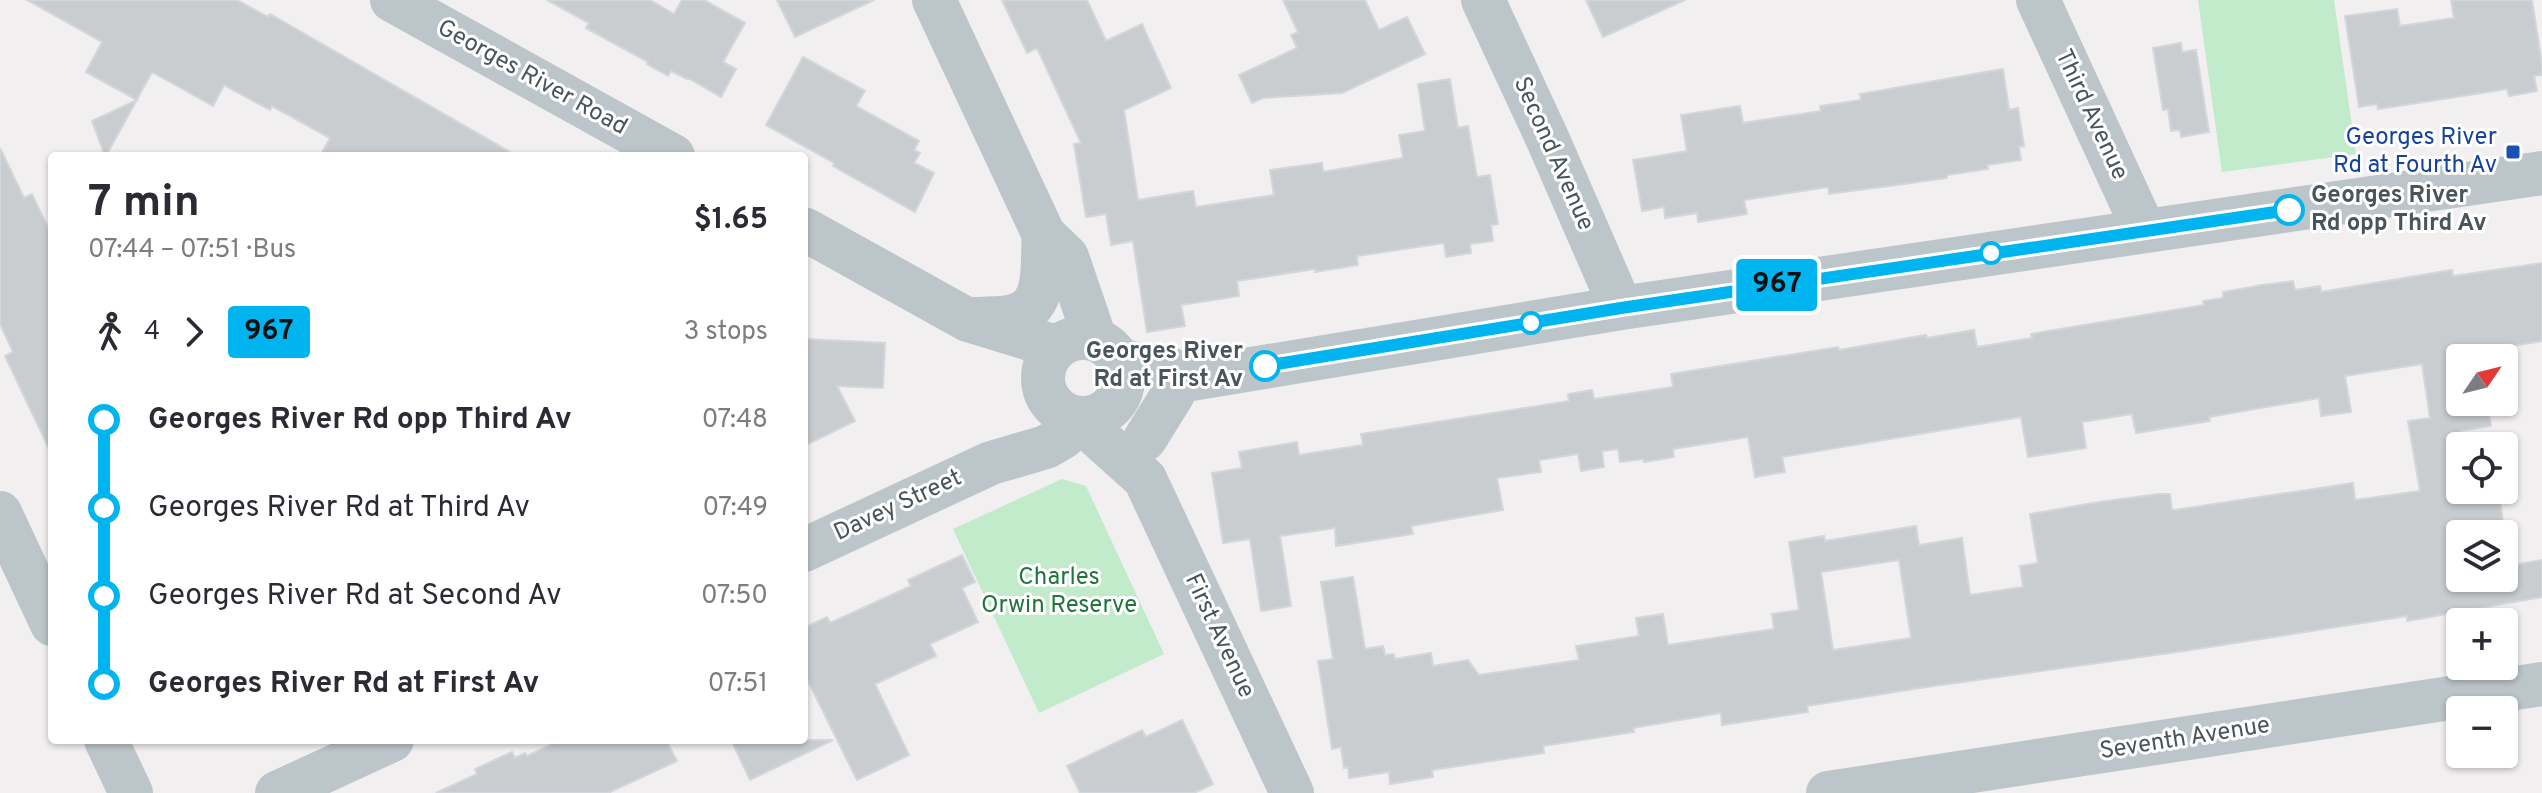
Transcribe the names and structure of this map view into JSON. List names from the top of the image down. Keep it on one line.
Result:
{"streets":{"street":["Georges River Road","Third Avenue","Second Avenue","Davey Street","First Avenue","Seventh Avenue"]},"crossings":[["Davey Street","First Avenue"]],"parks":["Charles Orwin Reserve"],"places":{"transit":["Georges River Rd at Fourth Av"],"other":["Georges River Rd opp Third Av","Georges River Rd at First Av"]},"lines":["bus line 967"],"north":"top right","page":{"on_map":"967","heading":["7 min","07:44 – 07:51 · Bus","$1.65"],"legs":["4","967","3 stops"],"map_buttons":["+","−"],"list":[{"name":"Georges River Rd opp Third Av","value":"07:48"},{"name":"Georges River Rd at Third Av","value":"07:49"},{"name":"Georges River Rd at Second Av","value":"07:50"},{"name":"Georges River Rd at First Av","value":"07:51"}]}}
